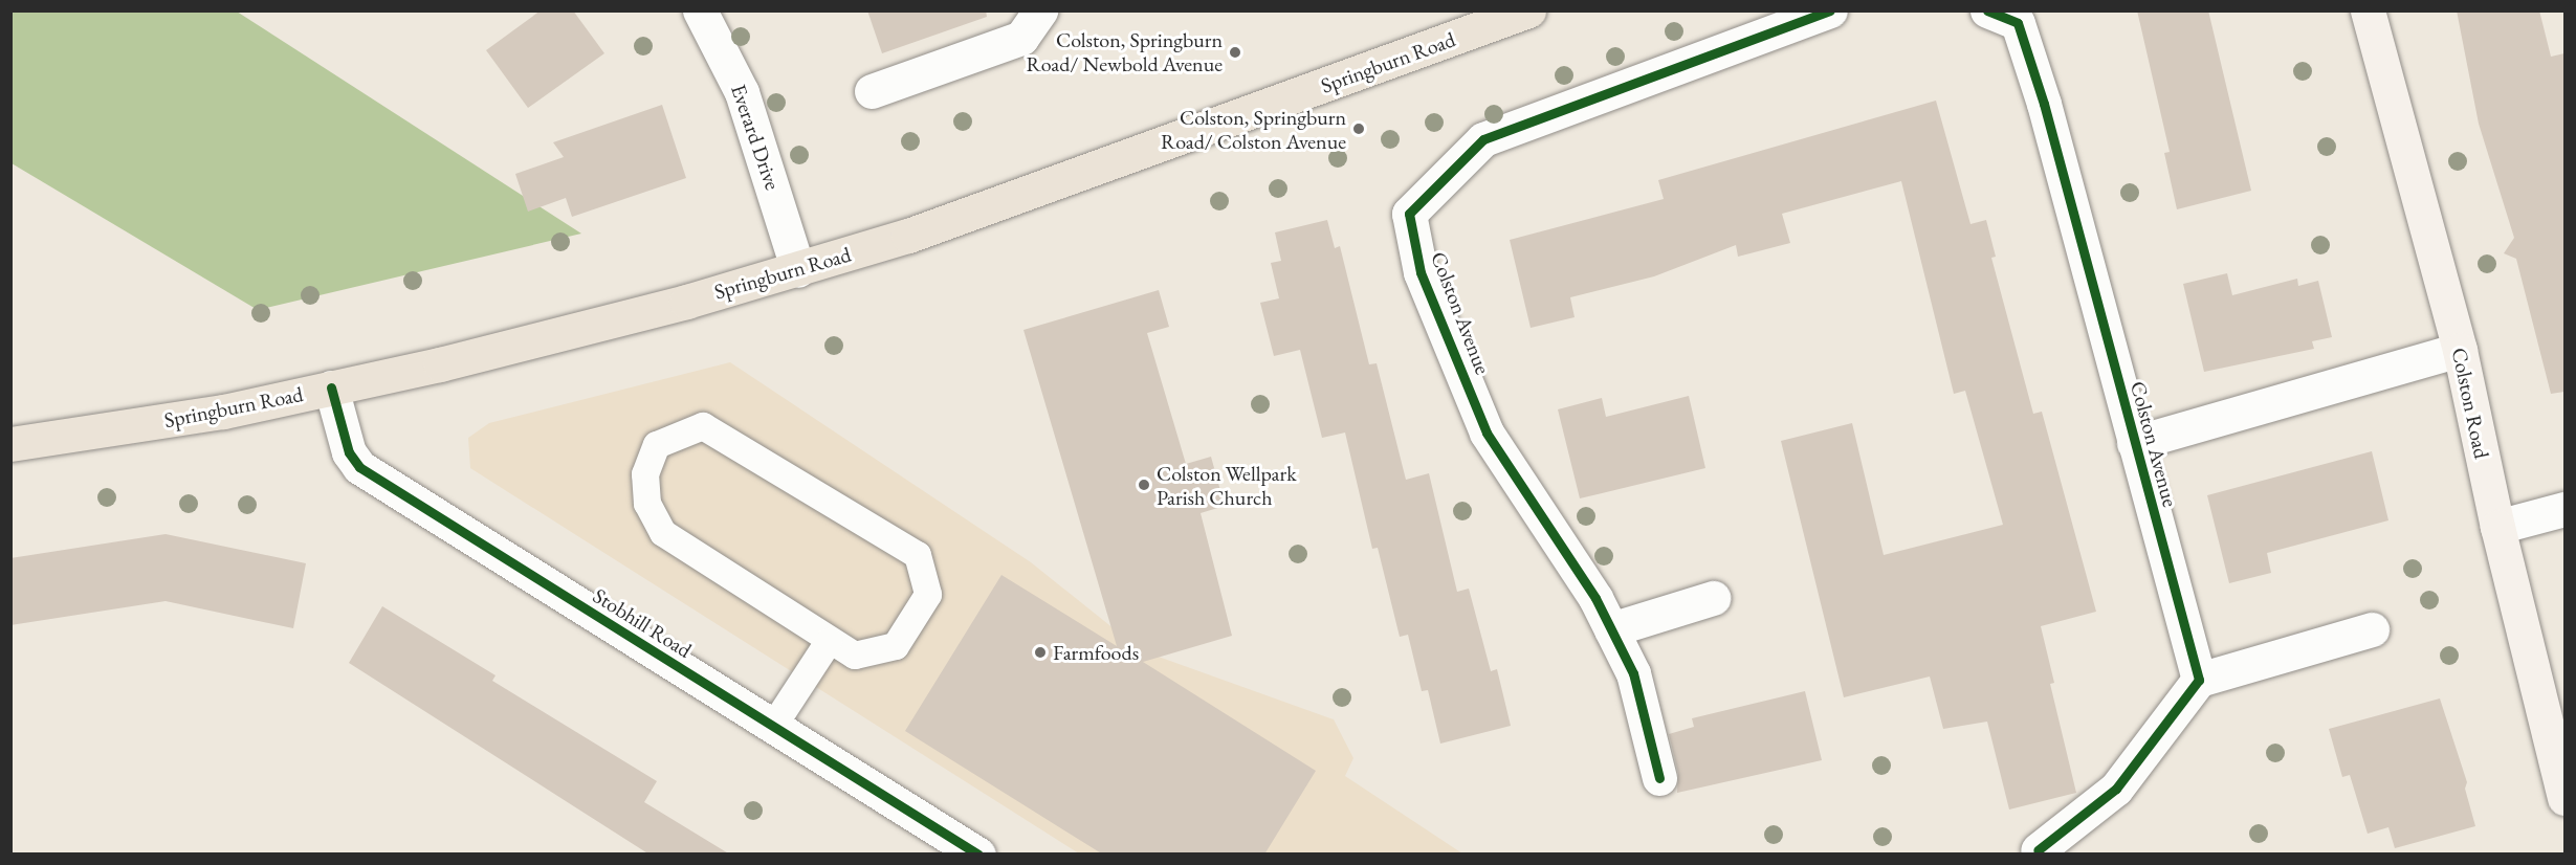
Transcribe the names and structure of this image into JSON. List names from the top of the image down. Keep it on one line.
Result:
{"streets":{"main road":["Springburn Road","Colston Road"],"street":["Everard Drive","Colston Avenue","Stobhill Road"]},"crossings":[["Springburn Road","Everard Drive"],["Springburn Road","Stobhill Road"],["Colston Avenue","Colston Road"]],"places":["Colston, Springburn Road/ Newbold Avenue","Colston, Springburn Road/ Colston Avenue","Colston Wellpark Parish Church","Farmfoods"]}
